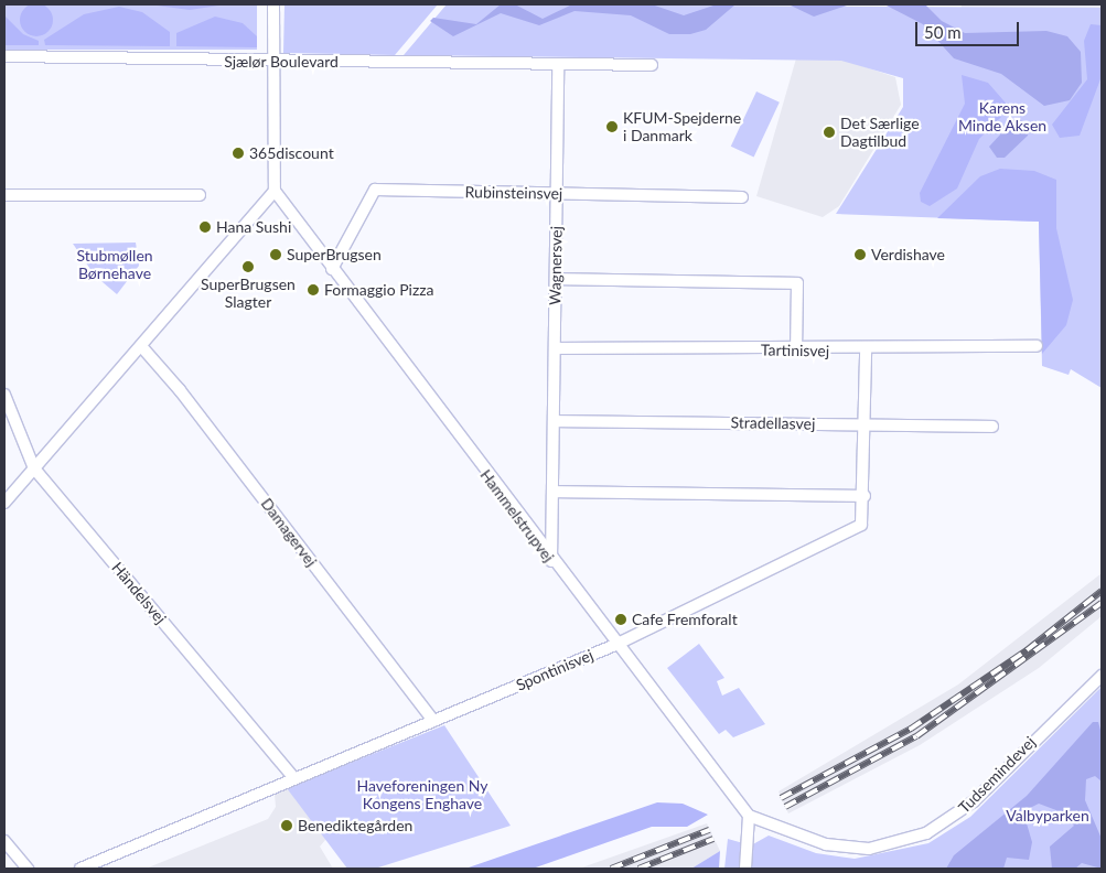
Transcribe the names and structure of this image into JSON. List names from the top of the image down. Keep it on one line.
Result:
{"streets":{"street":["Sjælør Boulevard","Rubinsteinsvej","Wagnersvej","Tartinisvej","Stradellasvej","Hammelstrupvej","Damagervej","Händelsvej","Spontinisvej","Tudsemindevej"]},"crossings":[["Sjælør Boulevard","Wagnersvej"],["Sjælør Boulevard","Hammelstrupvej"],["Rubinsteinsvej","Wagnersvej"],["Rubinsteinsvej","Hammelstrupvej"],["Wagnersvej","Tartinisvej"],["Wagnersvej","Stradellasvej"],["Wagnersvej","Hammelstrupvej"],["Tartinisvej","Spontinisvej"],["Stradellasvej","Spontinisvej"],["Hammelstrupvej","Spontinisvej"],["Hammelstrupvej","Tudsemindevej"],["Damagervej","Spontinisvej"],["Händelsvej","Spontinisvej"]],"parks":["Karens Minde Aksen","Stubmøllen Børnehave","Haveforeningen Ny Kongens Enghave","Valbyparken"],"places":["KFUM-Spejderne i Danmark","Det Særlige Dagtilbud","365discount","Hana Sushi","SuperBrugsen","Verdishave","SuperBrugsen Slagter","Formaggio Pizza","Cafe Fremforalt","Benediktegården"],"scale_bar":"50 m"}
